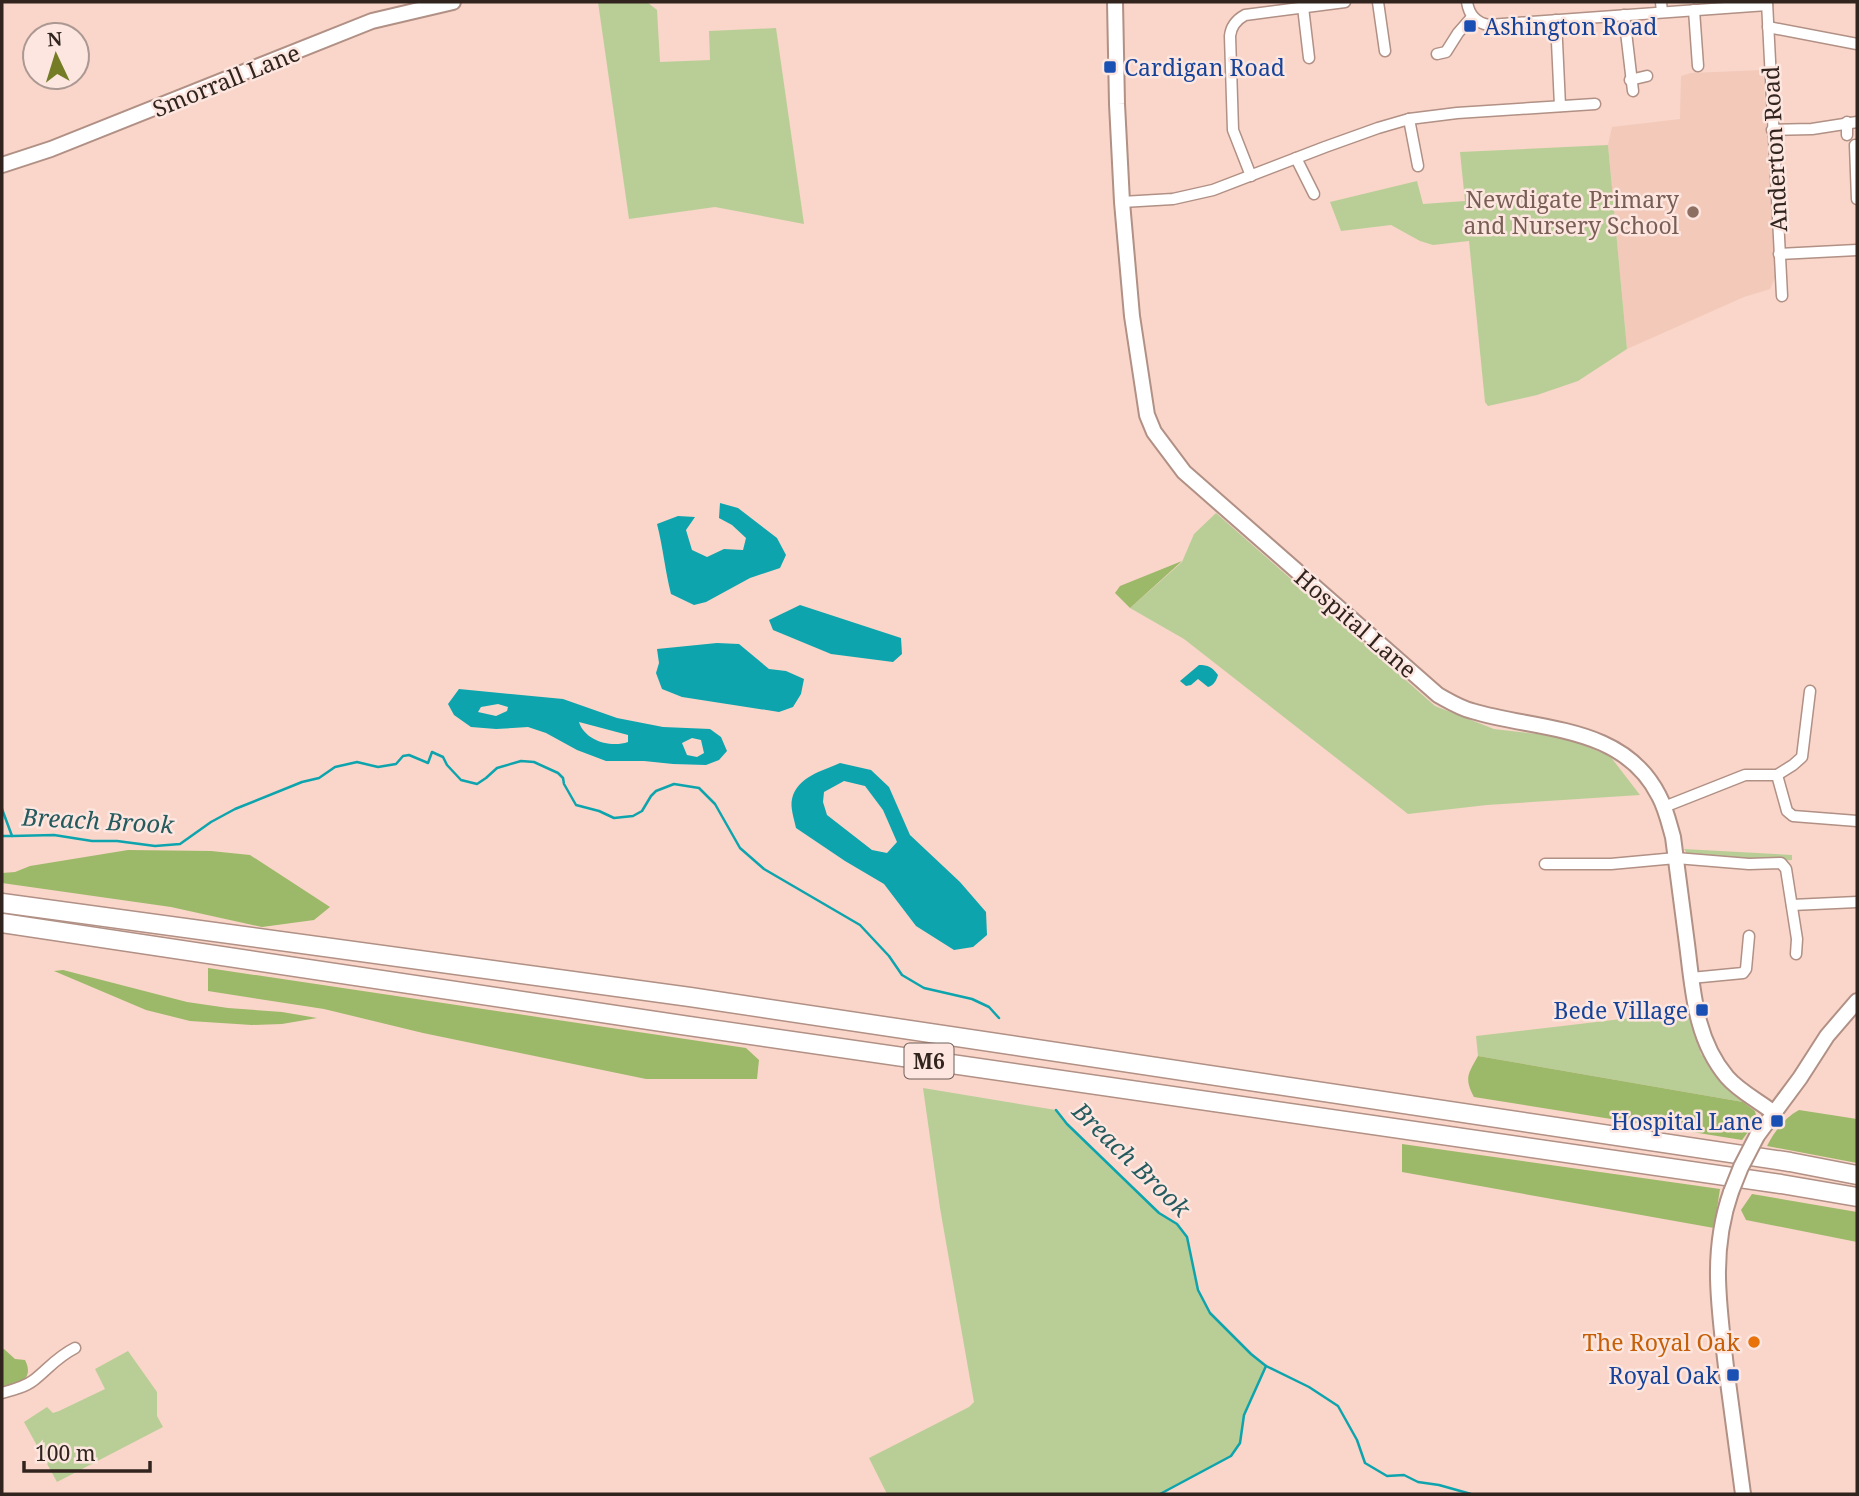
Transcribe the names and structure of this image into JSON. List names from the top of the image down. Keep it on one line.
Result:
{"streets":{"highway":["M6"],"street":["Smorrall Lane","Anderton Road","Hospital Lane"]},"water":["Breach Brook"],"places":{"transit":["Ashington Road","Cardigan Road","Bede Village","Hospital Lane","Royal Oak"],"other":["Newdigate Primary and Nursery School","The Royal Oak"]},"scale_bar":"100 m","north":"top"}
